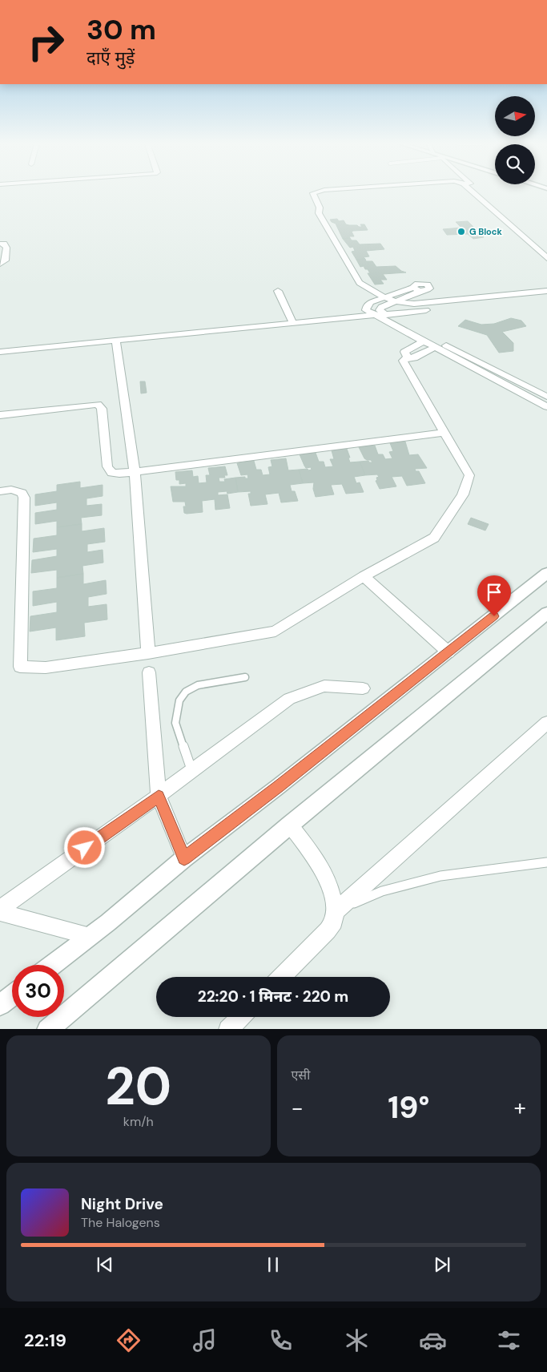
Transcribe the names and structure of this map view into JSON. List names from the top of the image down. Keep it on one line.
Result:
{"places":["G Block"],"north":"right","page":{"turn":["30 m","दाएँ मुड़ें"],"limit":"30","trip":"22:20 · 1 मिनट · 220 m","tile":[["20","km/h"],"एसी"],"heat":["−","19°","+"],"song":["Night Drive","The Halogens"],"tabs":"22:19"}}
